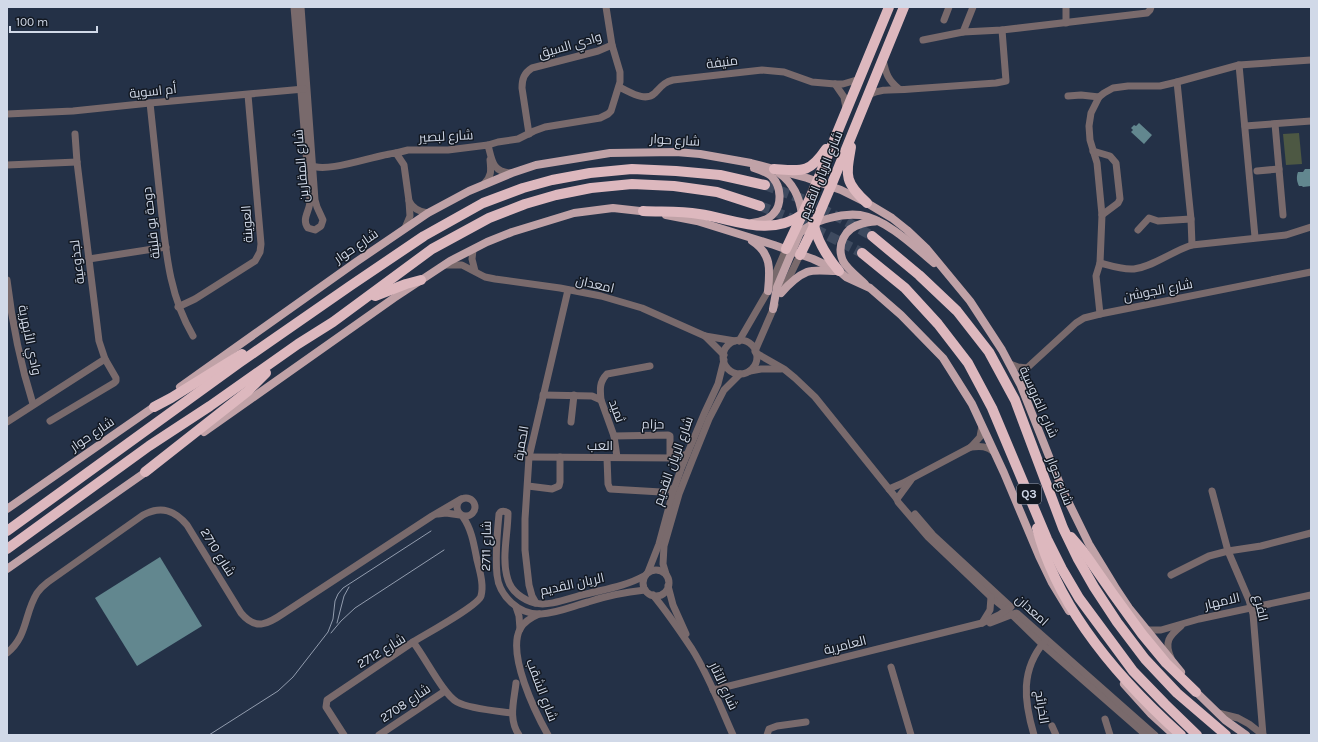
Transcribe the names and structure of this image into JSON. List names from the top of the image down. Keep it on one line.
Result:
{"streets":{"highway":["شارع حوار","شارع الريان القديم","Q3"],"main road":["شارع الفروسية"],"street":["وادي السيق","منيفة","أم اسوية","شارع لبصير","شارع المقارين","دوحة بو فليتة","العوينة","لجذوعية","امعدان","شارع الجوشن","وادي الأبهرية","ثميد","حزام","الحمرة","العب","شارع 2711","شارع 2710","الريان القديم","الامهار","الفرع","العامرية","شارع 2712","شارع الآثار","شارع الشقب","شارع 2708","الخرائج"]},"crossings":[["منيفة","شارع الريان القديم"],["أم اسوية","شارع المقارين"],["أم اسوية","دوحة بو فليتة"],["أم اسوية","العوينة"],["شارع لبصير","شارع حوار"],["شارع لبصير","شارع المقارين"],["شارع حوار","شارع الفروسية"],["شارع الريان القديم","امعدان"],["شارع الريان القديم","شارع الفروسية"],["شارع الريان القديم","العب"],["شارع الريان القديم","الريان القديم"],["شارع الريان القديم","شارع الآثار"],["دوحة بو فليتة","العوينة"],["امعدان","الحمرة"],["امعدان","الخرائج"],["شارع الجوشن","شارع الفروسية"],["شارع الفروسية","الامهار"],["شارع الفروسية","الفرع"],["ثميد","حزام"],["ثميد","الحمرة"],["ثميد","العب"],["حزام","العب"],["الحمرة","العب"],["الحمرة","الريان القديم"],["شارع 2711","الريان القديم"],["شارع 2711","شارع الشقب"],["الريان القديم","شارع الآثار"],["الريان القديم","شارع الشقب"],["الامهار","الفرع"],["العامرية","شارع الآثار"],["شارع 2712","شارع 2708"]],"scale_bar":"100 m"}
